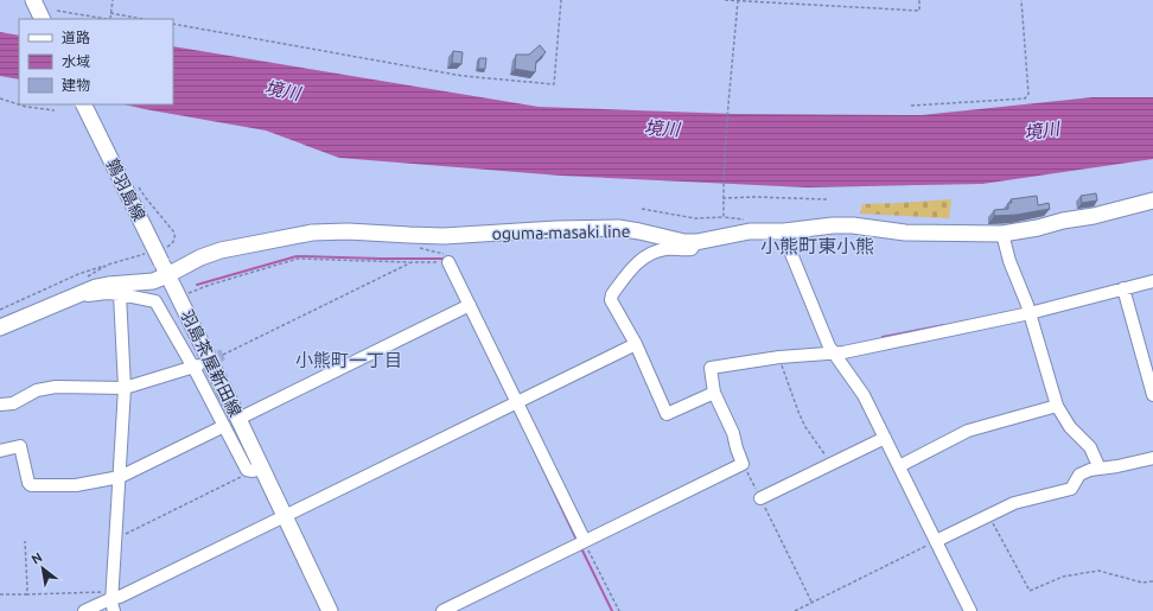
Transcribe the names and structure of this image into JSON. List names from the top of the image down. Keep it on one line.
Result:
{"streets":{"main road":["鶉羽島線","oguma-masaki line","羽島茶屋新田線"]},"crossings":[["鶉羽島線","oguma-masaki line"],["鶉羽島線","羽島茶屋新田線"],["oguma-masaki line","羽島茶屋新田線"]],"districts":["小熊町東小熊","小熊町一丁目"],"water":["境川"],"legend":["道路","水域","建物"],"north":"top left"}
